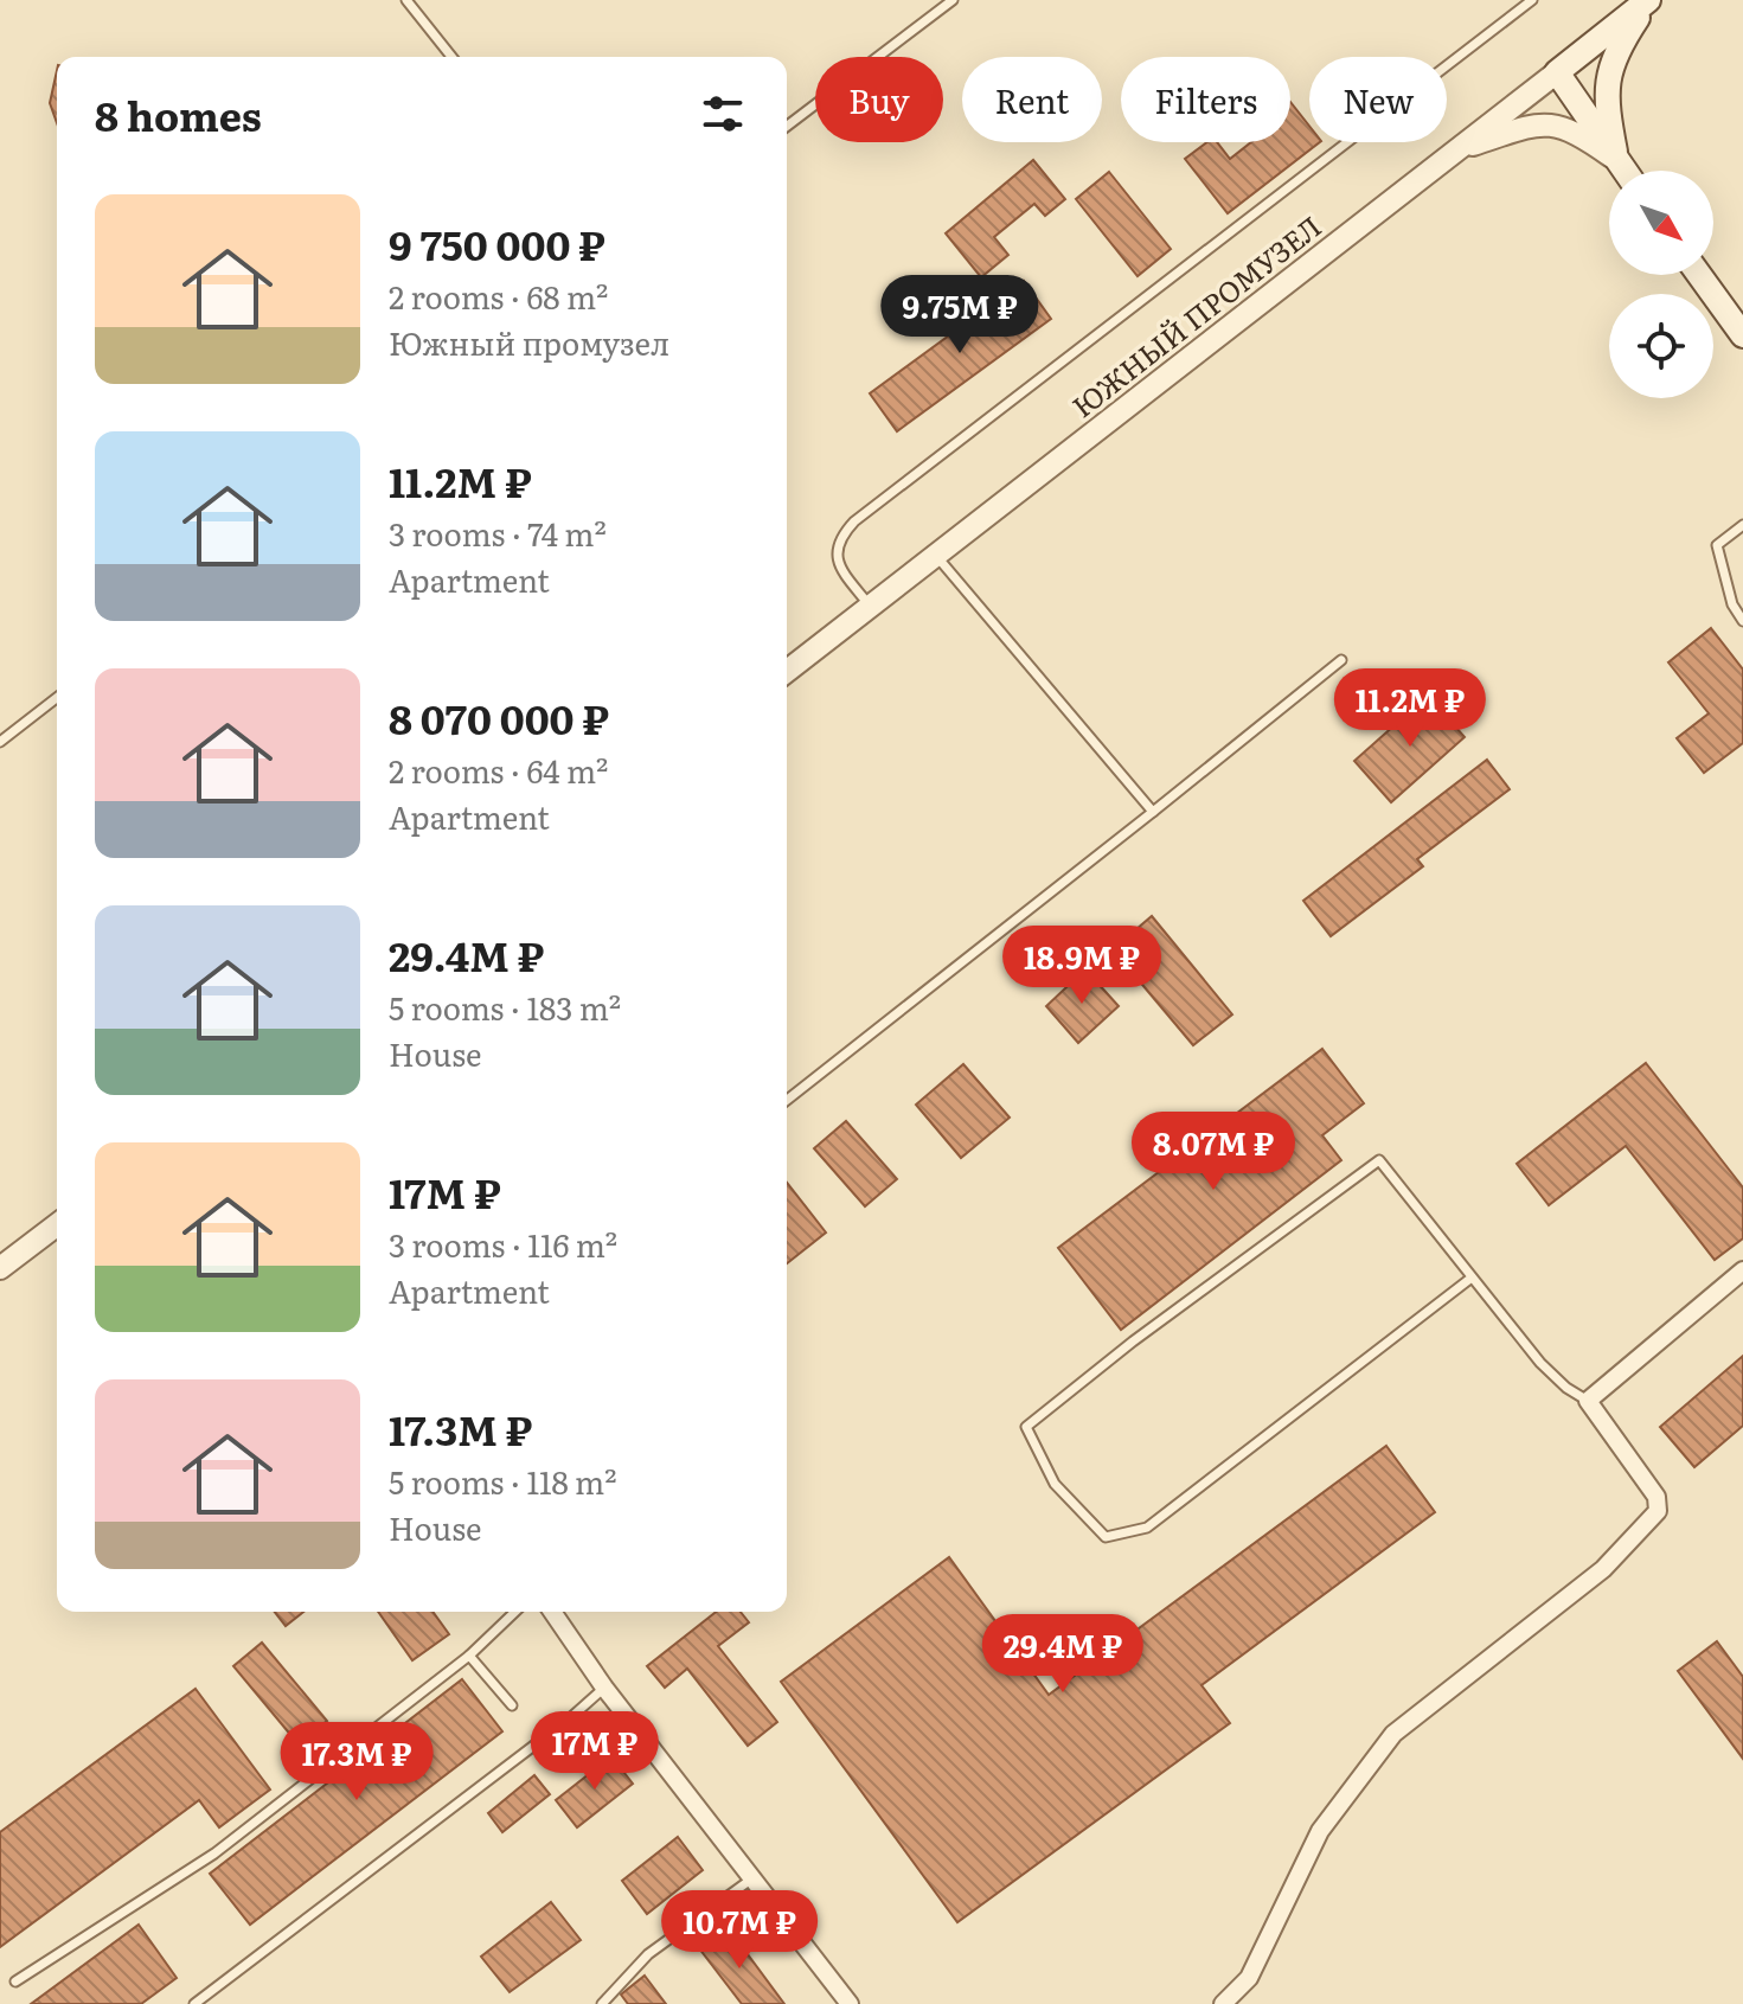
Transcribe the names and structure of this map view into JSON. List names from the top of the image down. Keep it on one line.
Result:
{"streets":{"main road":["ЮЖНЫЙ ПРОМУЗЕЛ"]},"north":"bottom right","page":{"chip":["Buy","Rent","Filters","New"],"heading":"8 homes","list":[{"name":"9 750 000 ₽","note":"2 rooms · 68 m² · Южный промузел"},{"name":"11.2M ₽","note":"3 rooms · 74 m² · Apartment"},{"name":"8 070 000 ₽","note":"2 rooms · 64 m² · Apartment"},{"name":"29.4M ₽","note":"5 rooms · 183 m² · House"},{"name":"17M ₽","note":"3 rooms · 116 m² · Apartment"},{"name":"17.3M ₽","note":"5 rooms · 118 m² · House"}],"price":["9.75M ₽","11.2M ₽","18.9M ₽","8.07M ₽","29.4M ₽","17M ₽","17.3M ₽","10.7M ₽"]}}
